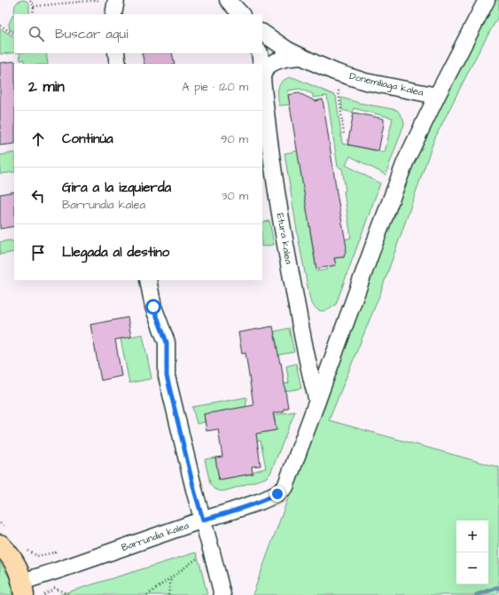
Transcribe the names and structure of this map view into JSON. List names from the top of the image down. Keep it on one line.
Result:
{"streets":{"street":["Donemiliaga kalea","Etura kalea","Barrundia kalea"]},"crossings":[["Etura kalea","Barrundia kalea"]],"page":{"search":"Buscar aquí","heading":["2 min","A pie · 120 m"],"list":[["Continúa","90 m"],["Gira a la izquierda","Barrundia kalea","30 m"],"Llegada al destino"],"map_buttons":["+","−"]}}
